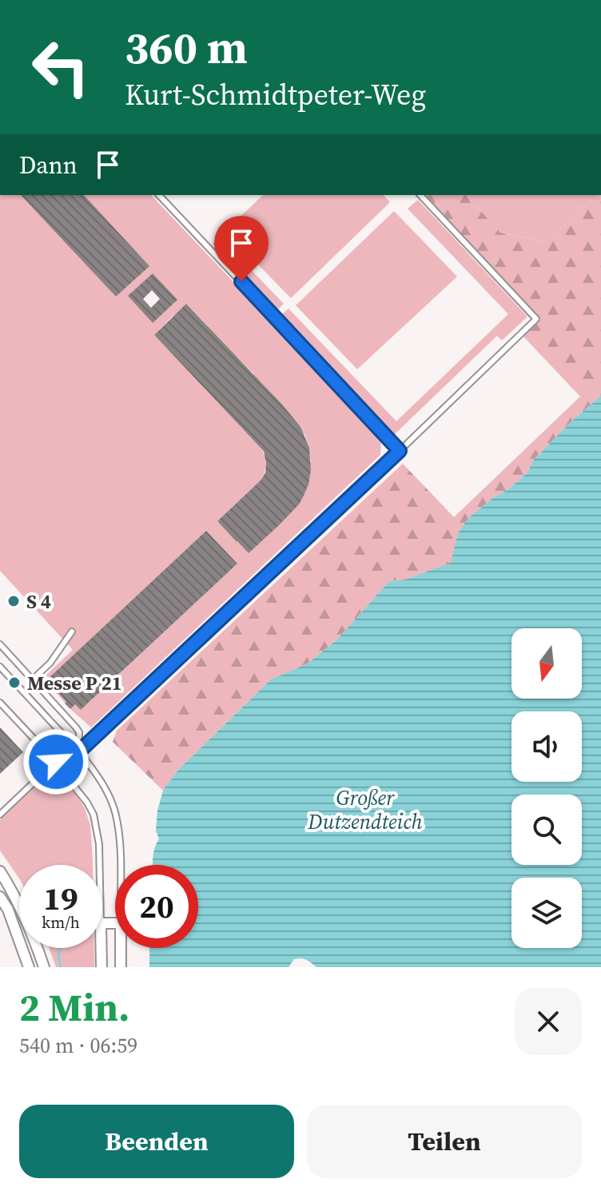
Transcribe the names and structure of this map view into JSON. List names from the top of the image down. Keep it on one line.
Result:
{"water":["Großer Dutzendteich"],"places":["S 4","Messe P 21"],"north":"bottom","page":{"turn":["360 m","Kurt-Schmidtpeter-Weg"],"then":"Dann","speed":"19 km/h","limit":"20","heading":["2 Min.","540 m · 06:59"],"buttons":["Beenden","Teilen"]}}
